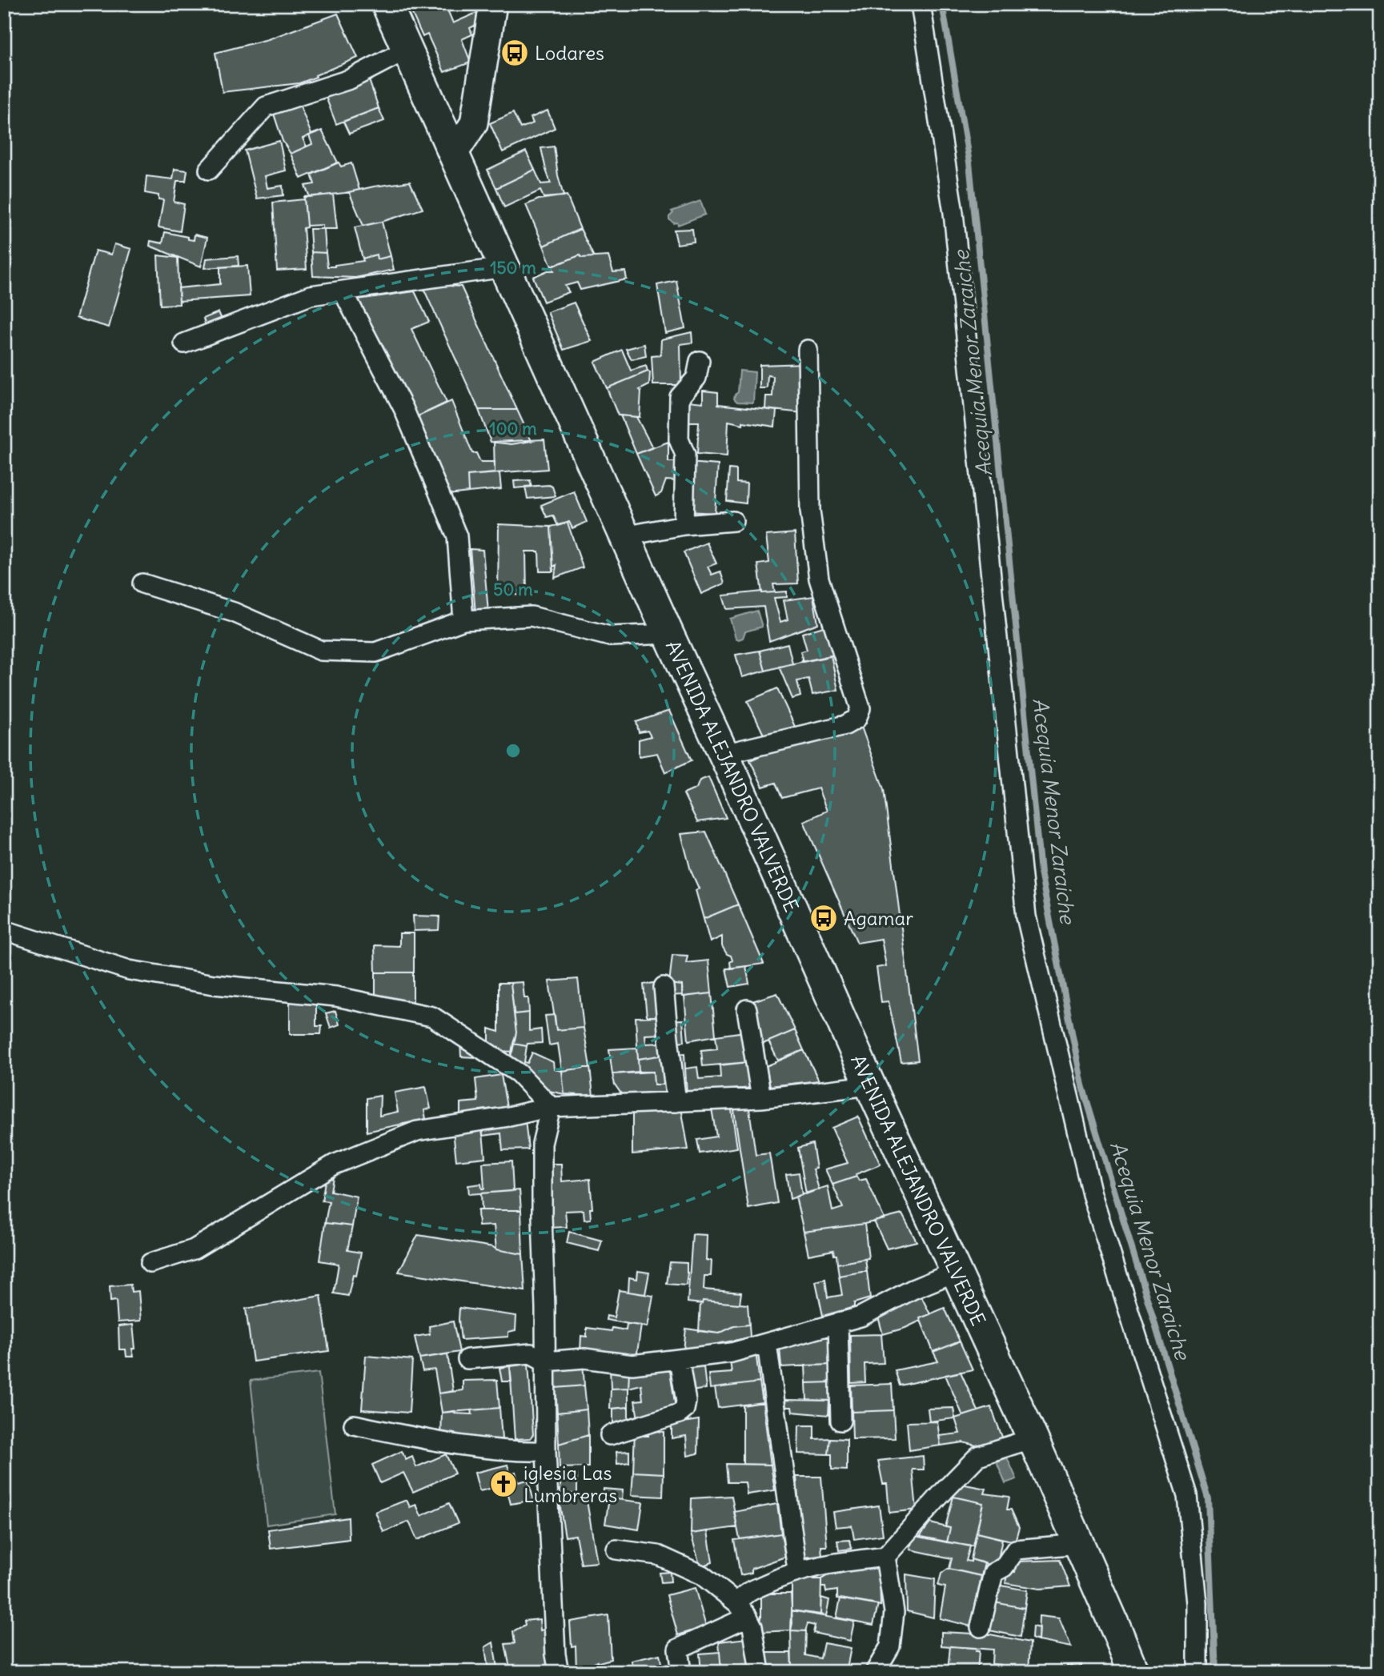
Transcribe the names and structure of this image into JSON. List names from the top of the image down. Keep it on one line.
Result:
{"streets":{"main road":["AVENIDA ALEJANDRO VALVERDE"]},"water":["Acequia Menor Zaraiche"],"places":{"bus stop":["Lodares","Agamar"],"church":["iglesia Las Lumbreras"]},"rings":["150 m","100 m","50 m"]}
